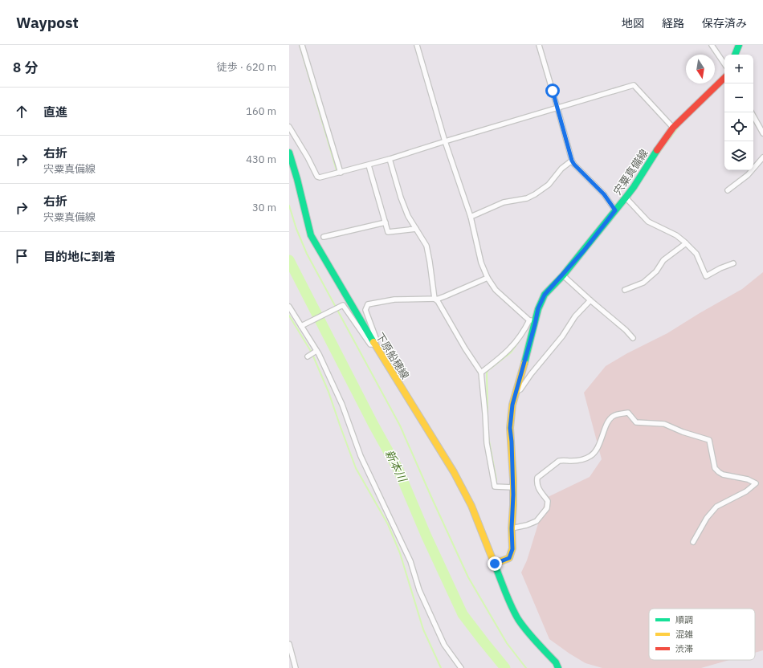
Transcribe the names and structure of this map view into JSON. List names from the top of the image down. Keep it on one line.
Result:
{"streets":{"main road":["宍粟真備線","下原船穂線"]},"crossings":[["宍粟真備線","下原船穂線"]],"water":["新本川"],"legend":["順調","混雑","渋滞"],"north":"bottom","page":{"header":"Waypost","nav":["地図","経路","保存済み"],"heading":["8 分","徒歩 · 620 m"],"map_buttons":["+","−"],"list":[["直進","160 m"],["右折","宍粟真備線","430 m"],["右折","宍粟真備線","30 m"],"目的地に到着"]}}
